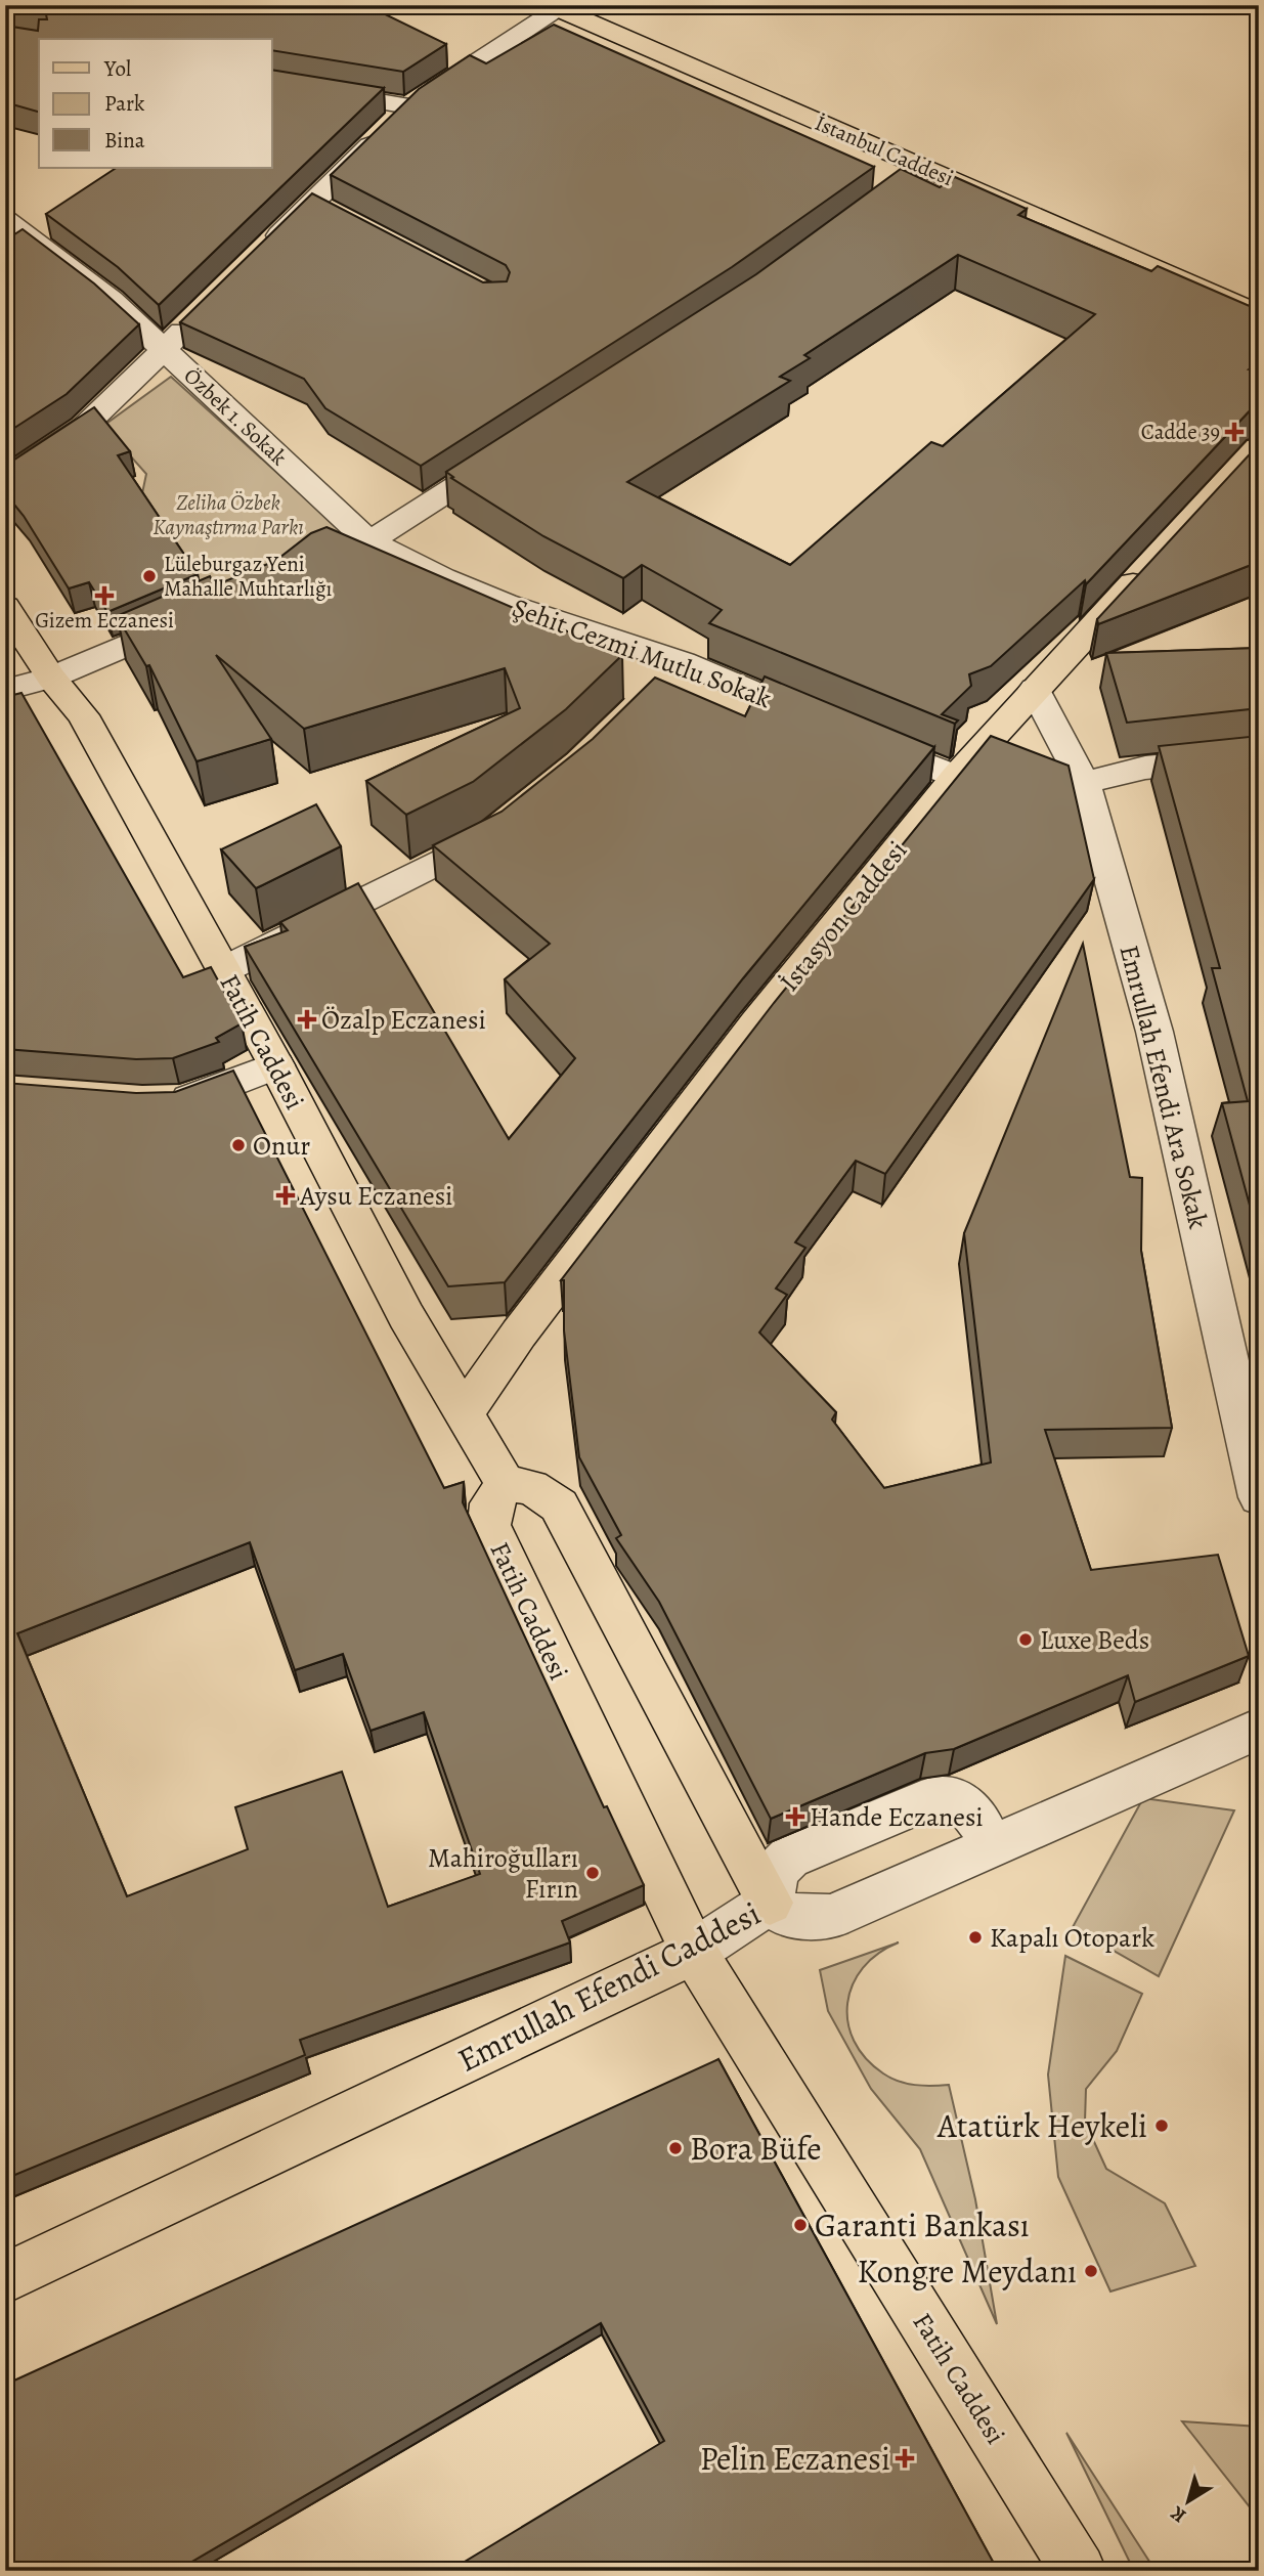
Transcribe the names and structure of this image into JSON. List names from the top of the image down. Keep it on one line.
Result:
{"streets":{"main road":["İstanbul Caddesi","İstasyon Caddesi","Fatih Caddesi","Emrullah Efendi Caddesi"],"street":["Özbek 1. Sokak","Şehit Cezmi Mutlu Sokak","Emrullah Efendi Ara Sokak"]},"crossings":[["Özbek 1. Sokak","Şehit Cezmi Mutlu Sokak"],["Şehit Cezmi Mutlu Sokak","İstasyon Caddesi"],["İstasyon Caddesi","Fatih Caddesi"],["İstasyon Caddesi","Emrullah Efendi Ara Sokak"],["Fatih Caddesi","Emrullah Efendi Caddesi"]],"parks":["Zeliha Özbek Kaynaştırma Parkı"],"places":{"health":["Cadde 39","Gizem Eczanesi","Özalp Eczanesi","Aysu Eczanesi","Hande Eczanesi","Pelin Eczanesi"],"other":["Lüleburgaz Yeni Mahalle Muhtarlığı","Onur","Luxe Beds","Mahiroğulları Fırın","Kapalı Otopark","Atatürk Heykeli","Bora Büfe","Garanti Bankası","Kongre Meydanı"]},"legend":["Yol","Park","Bina"],"north":"bottom left"}
